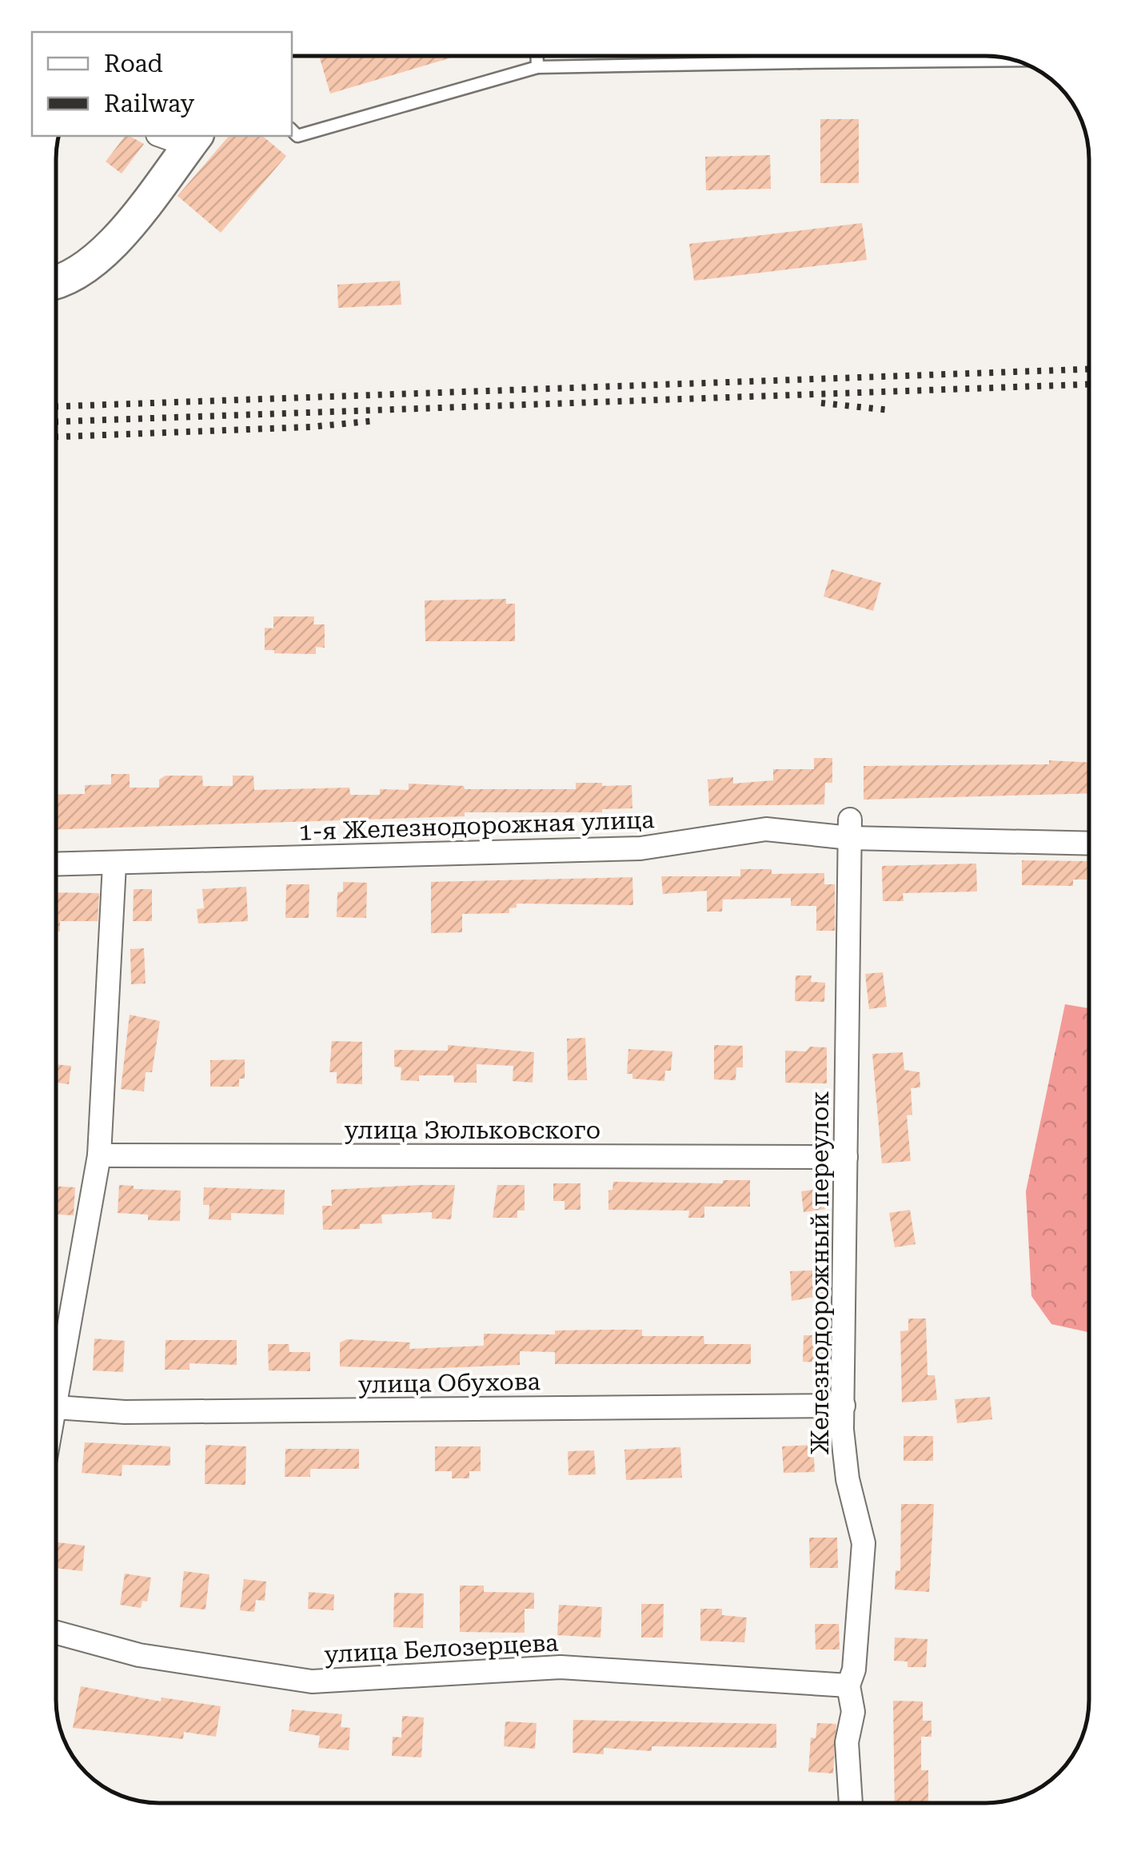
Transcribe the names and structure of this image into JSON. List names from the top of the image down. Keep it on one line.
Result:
{"streets":{"street":["1-я Железнодорожная улица","улица Зюльковского","Железнодорожный переулок","улица Обухова","улица Белозерцева"]},"crossings":[["1-я Железнодорожная улица","Железнодорожный переулок"],["улица Зюльковского","Железнодорожный переулок"],["Железнодорожный переулок","улица Обухова"],["Железнодорожный переулок","улица Белозерцева"]],"legend":["Road","Railway"]}
